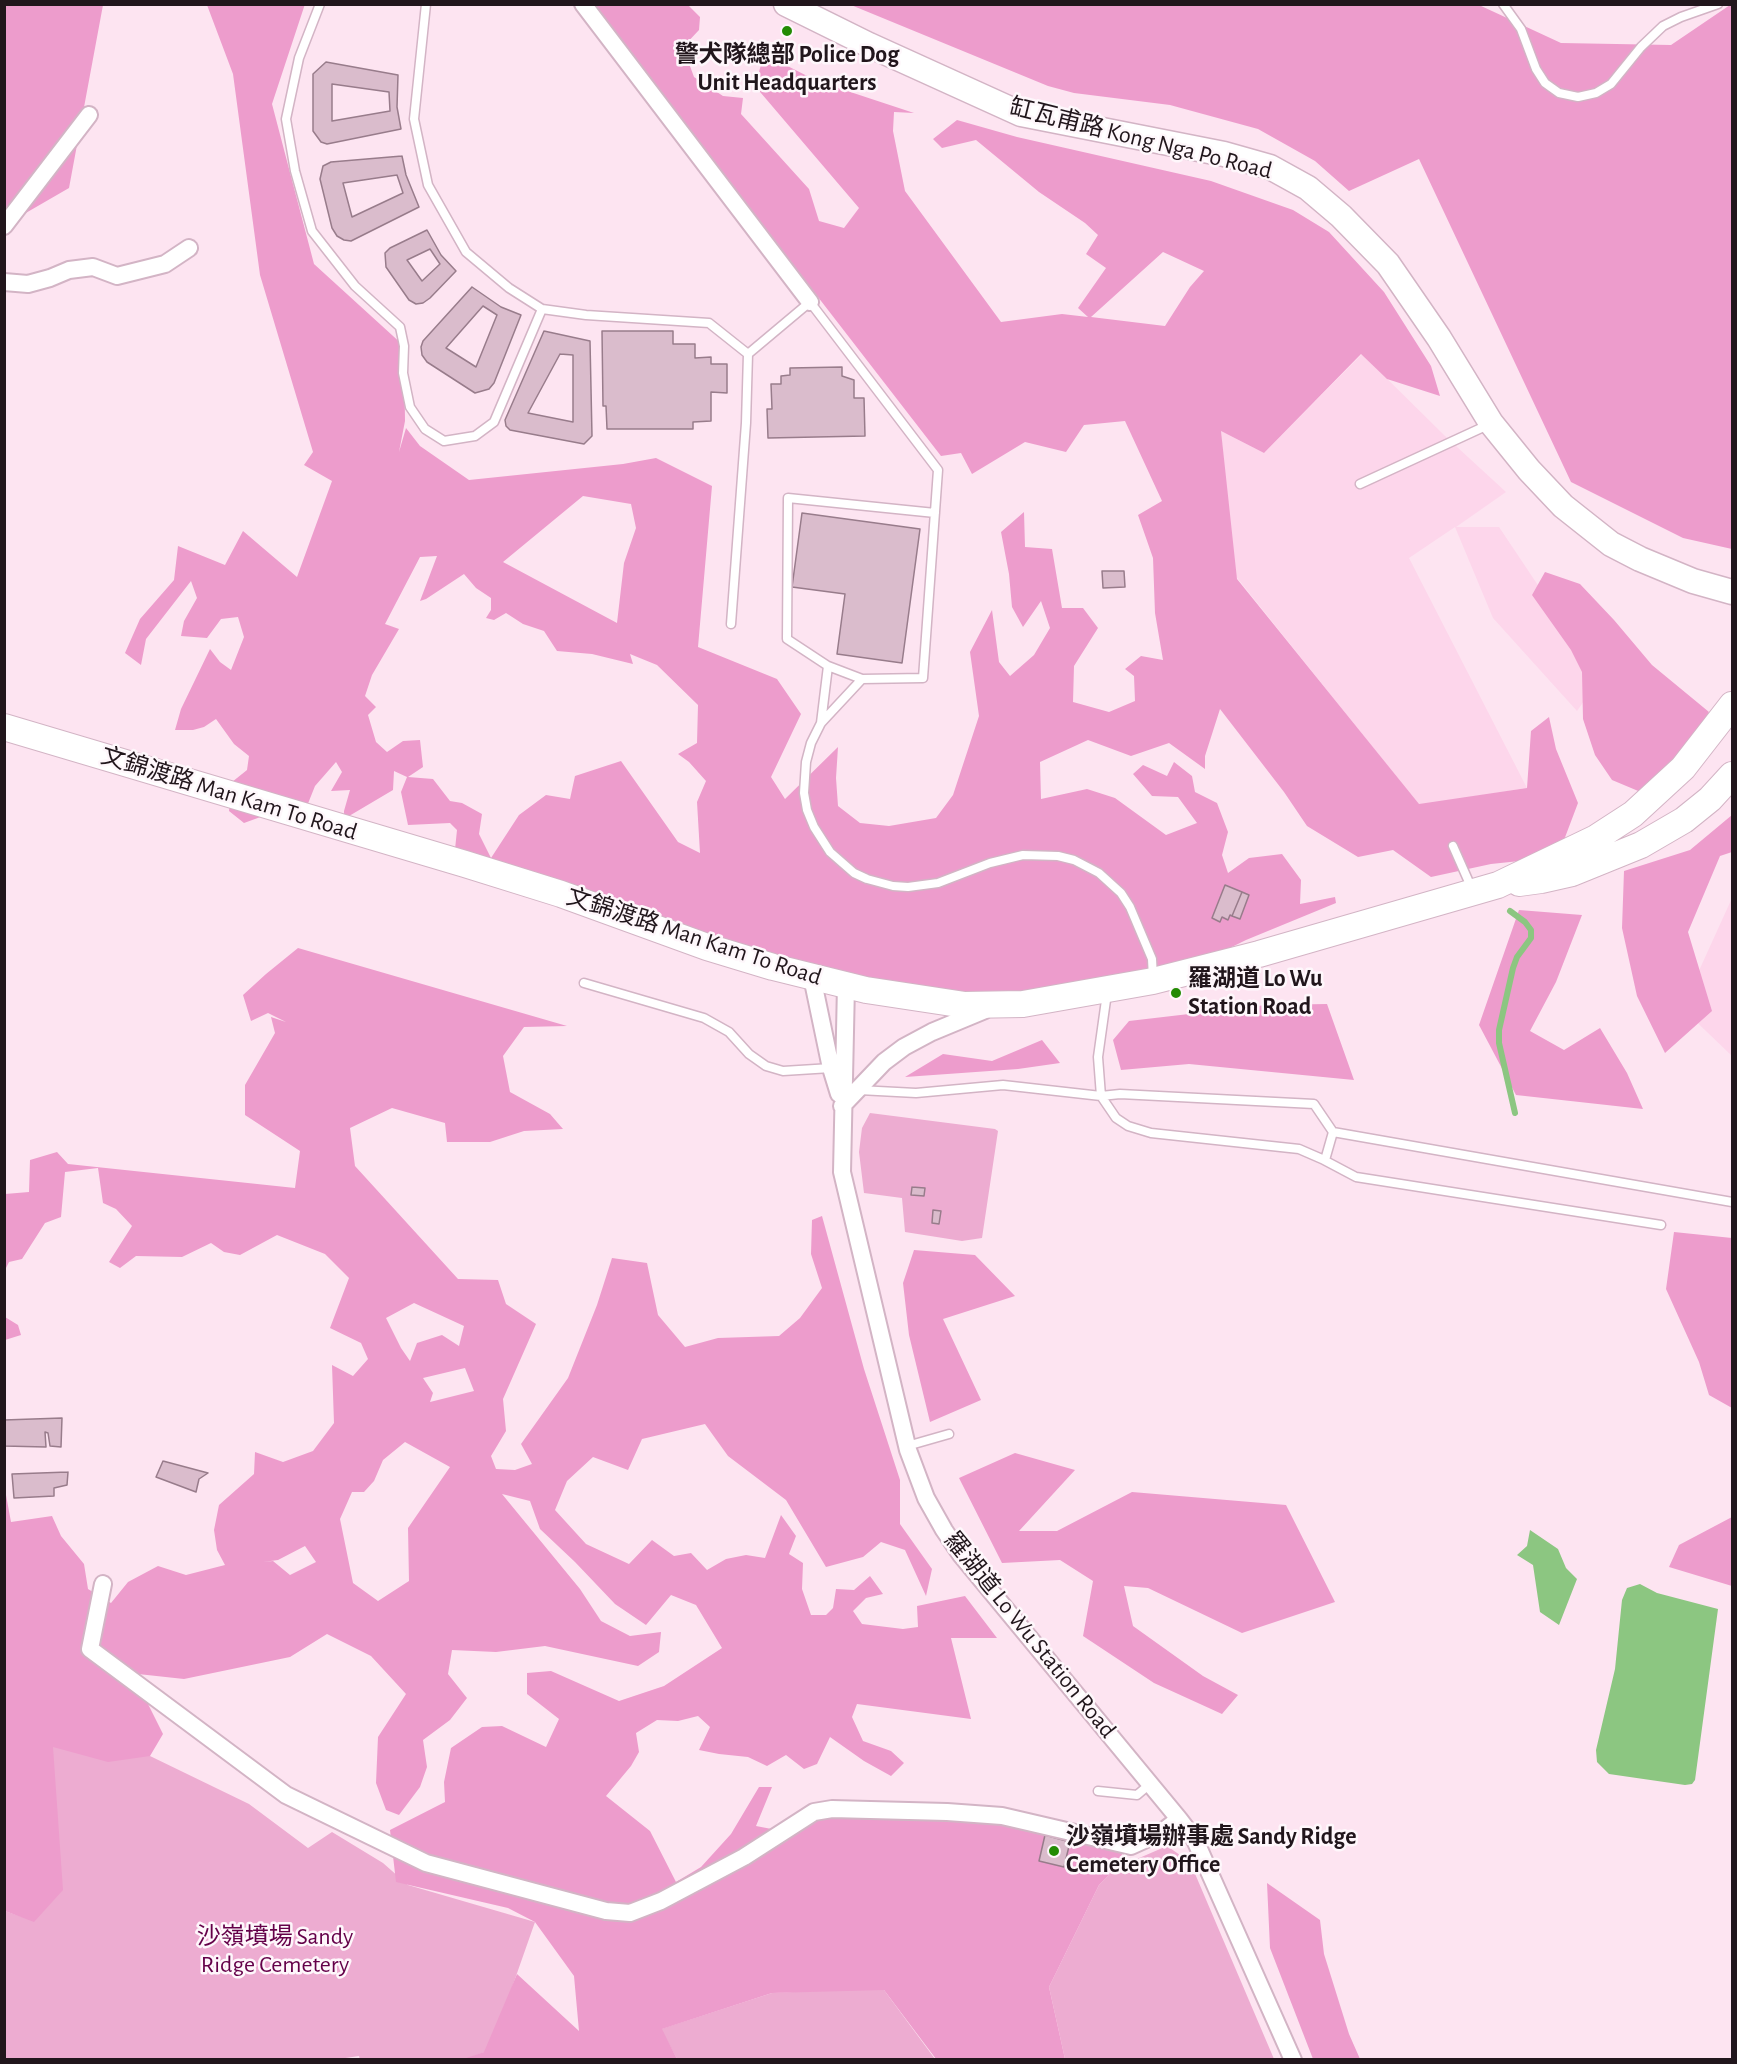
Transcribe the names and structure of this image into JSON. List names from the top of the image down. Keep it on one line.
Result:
{"streets":{"main road":["文錦渡路 Man Kam To Road"],"street":["缸瓦甫路 Kong Nga Po Road","羅湖道 Lo Wu Station Road"]},"crossings":[["文錦渡路 Man Kam To Road","羅湖道 Lo Wu Station Road"]],"parks":["沙嶺墳場 Sandy Ridge Cemetery"],"places":["警犬隊總部 Police Dog Unit Headquarters","羅湖道 Lo Wu Station Road","沙嶺墳場辦事處 Sandy Ridge Cemetery Office"]}
